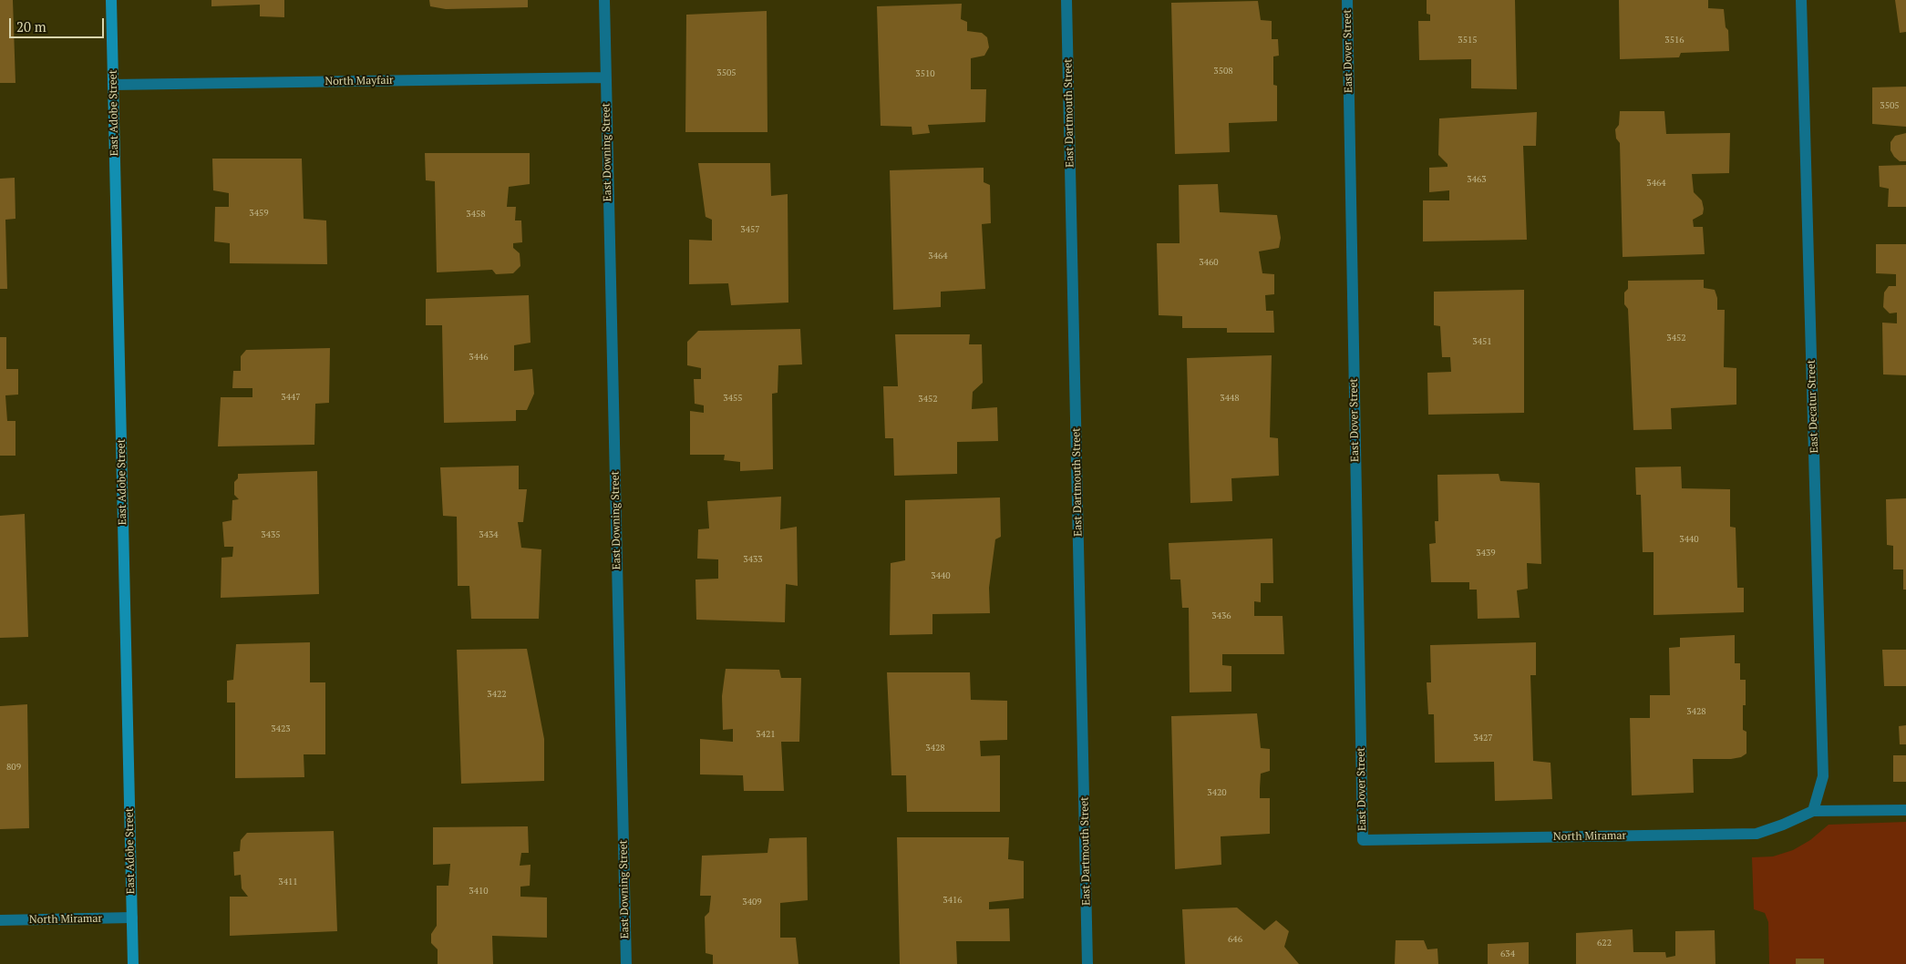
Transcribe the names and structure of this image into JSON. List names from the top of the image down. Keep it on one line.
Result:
{"streets":{"street":["East Dover Street","North Mayfair","East Adobe Street","East Dartmouth Street","East Downing Street","East Decatur Street","North Miramar"]},"crossings":[["East Dover Street","North Miramar"],["North Mayfair","East Adobe Street"],["North Mayfair","East Downing Street"],["East Adobe Street","North Miramar"],["East Decatur Street","North Miramar"]],"house_numbers":["3515","3516","3508","3505","3510","3505","3463","3464","3459","3458","3457","3464","3460","3452","3451","3446","3447","3455","3448","3452","3435","3434","3440","3439","3433","3440","3436","3422","3428","3423","3421","3427","3428","809","3420","3411","3410","3416","3409","646","622","634"],"scale_bar":"20 m"}
